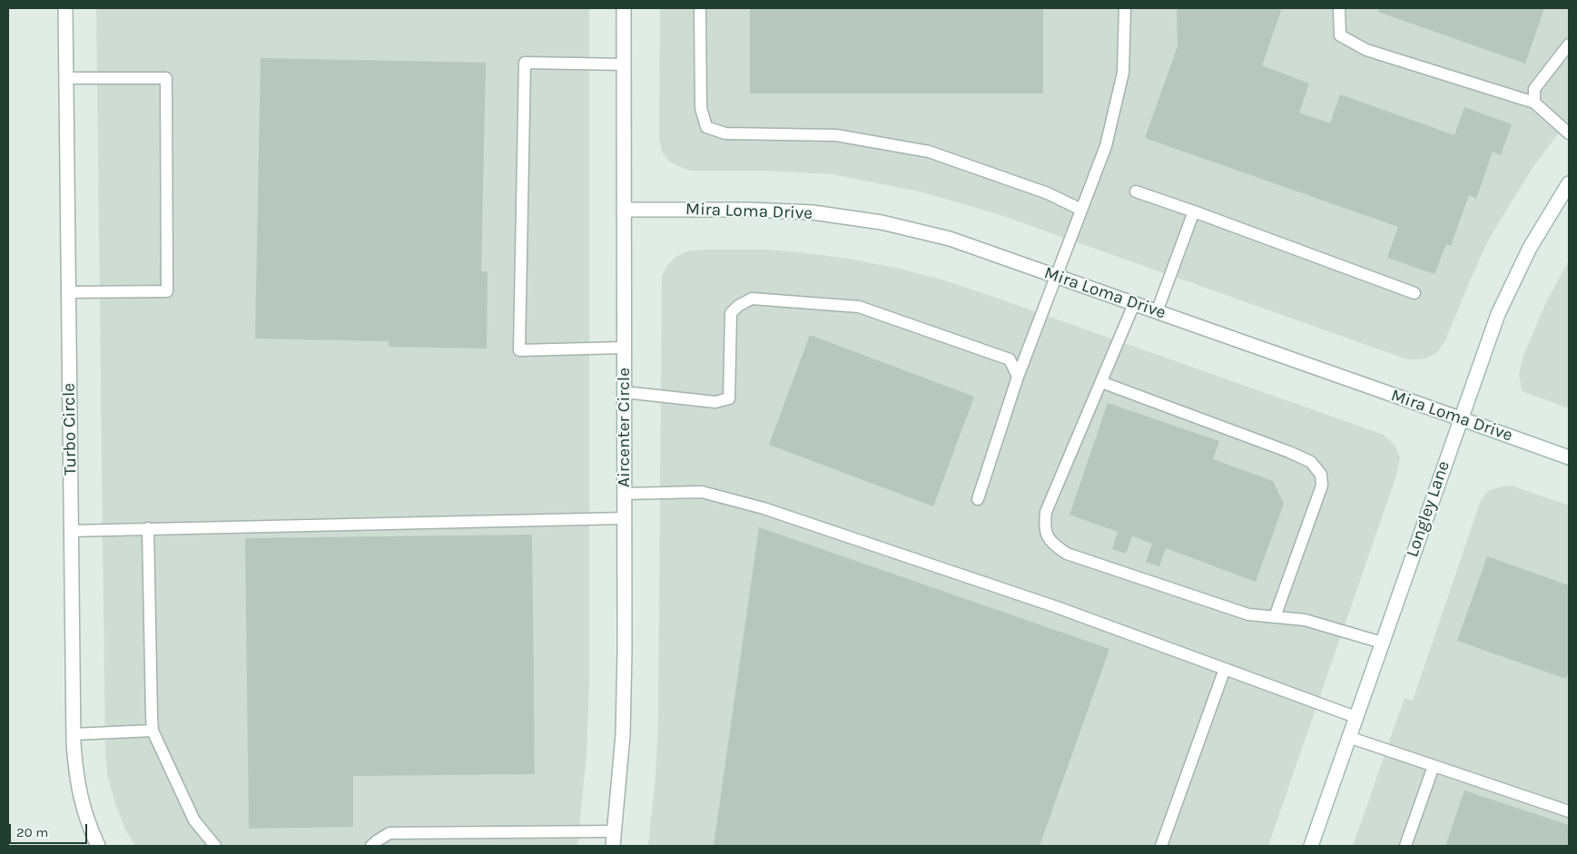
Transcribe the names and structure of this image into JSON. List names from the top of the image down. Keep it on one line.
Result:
{"streets":{"street":["Mira Loma Drive","Aircenter Circle","Turbo Circle","Longley Lane"]},"crossings":[["Mira Loma Drive","Aircenter Circle"],["Mira Loma Drive","Longley Lane"]],"scale_bar":"20 m"}
